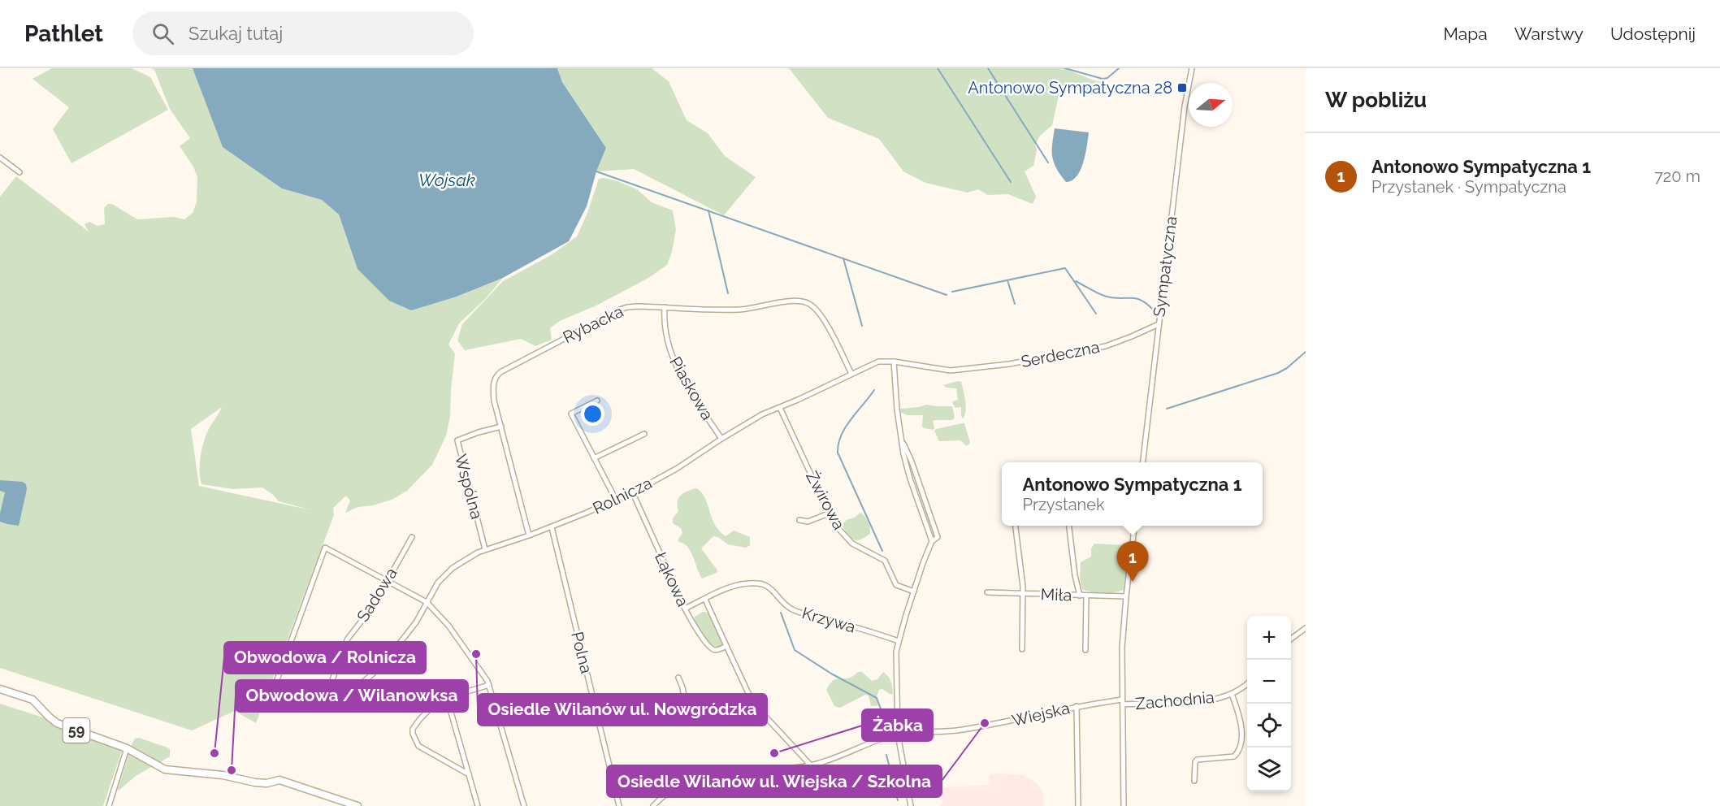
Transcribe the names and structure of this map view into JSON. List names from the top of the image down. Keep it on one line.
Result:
{"streets":{"main road":["59"],"street":["Sympatyczna","Rybacka","Serdeczna","Piaskowa","Wspólna","Rolnicza","Żwirowa","Łąkowa","Sadowa","Miła","Krzywa","Polna","Zachodnia","Wiejska"]},"crossings":[["Sympatyczna","Serdeczna"],["Rybacka","Piaskowa"],["Rybacka","Wspólna"],["Rybacka","Rolnicza"],["Serdeczna","Rolnicza"],["Piaskowa","Rolnicza"],["Wspólna","Rolnicza"],["Rolnicza","Żwirowa"],["Rolnicza","Łąkowa"],["Rolnicza","Sadowa"],["Rolnicza","Polna"],["Łąkowa","Krzywa"],["Łąkowa","Wiejska"],["Zachodnia","Wiejska"]],"water":["Wojsak"],"places":{"transit":["Antonowo Sympatyczna 28"],"other":["Osiedle Wilanów ul. Nowgródzka","Osiedle Wilanów ul. Wiejska / Szkolna","Obwodowa / Rolnicza","Żabka","Obwodowa / Wilanowksa"]},"north":"right","page":{"header":"Pathlet","search":"Szukaj tutaj","nav":["Mapa","Warstwy","Udostępnij"],"heading":"W pobliżu","list":[{"mark":"1","name":"Antonowo Sympatyczna 1","note":"Przystanek · Sympatyczna","value":"720 m"}],"popup":["Antonowo Sympatyczna 1","Przystanek"],"pins":"1","map_buttons":["+","−"]}}
